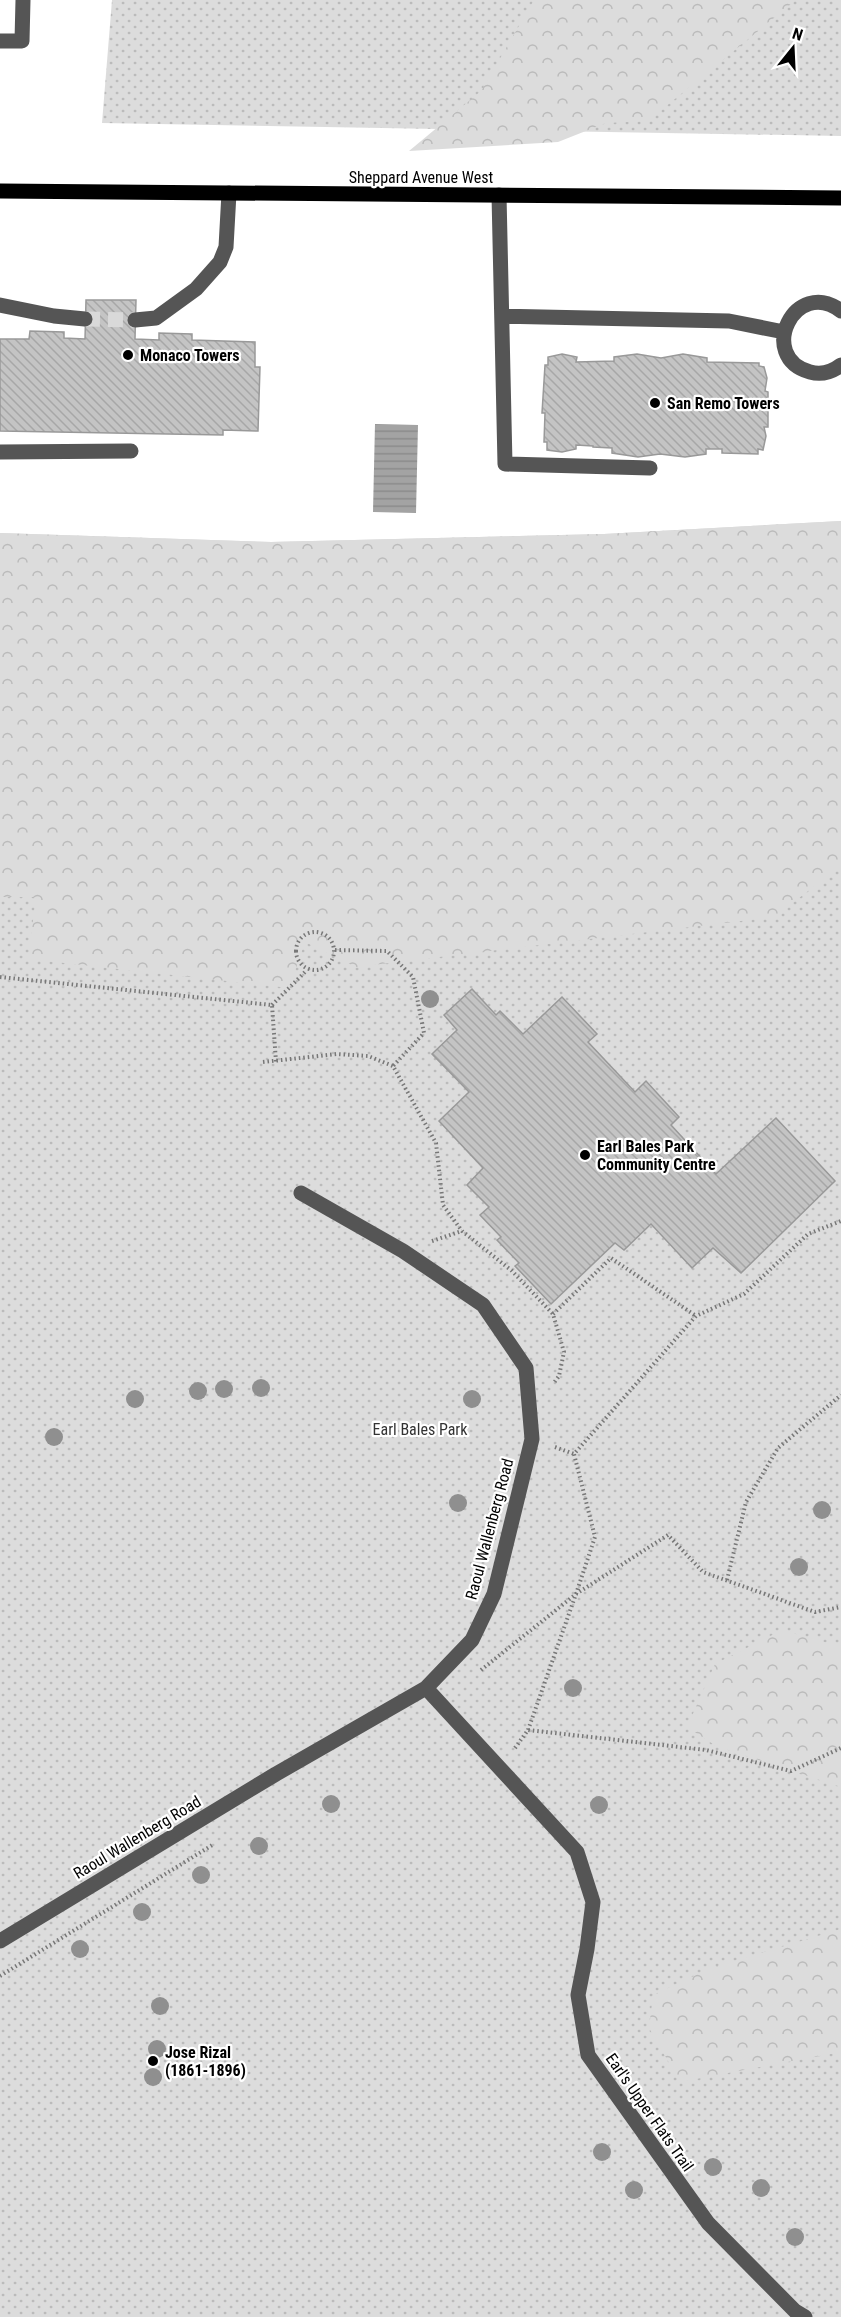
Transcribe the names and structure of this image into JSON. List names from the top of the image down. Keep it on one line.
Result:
{"streets":{"main road":["Sheppard Avenue West"],"lane":["Raoul Wallenberg Road","Earl's Upper Flats Trail"]},"crossings":[["Raoul Wallenberg Road","Earl's Upper Flats Trail"]],"parks":["Earl Bales Park"],"places":["Monaco Towers","San Remo Towers","Earl Bales Park Community Centre","Jose Rizal (1861-1896)"],"north":"top"}
